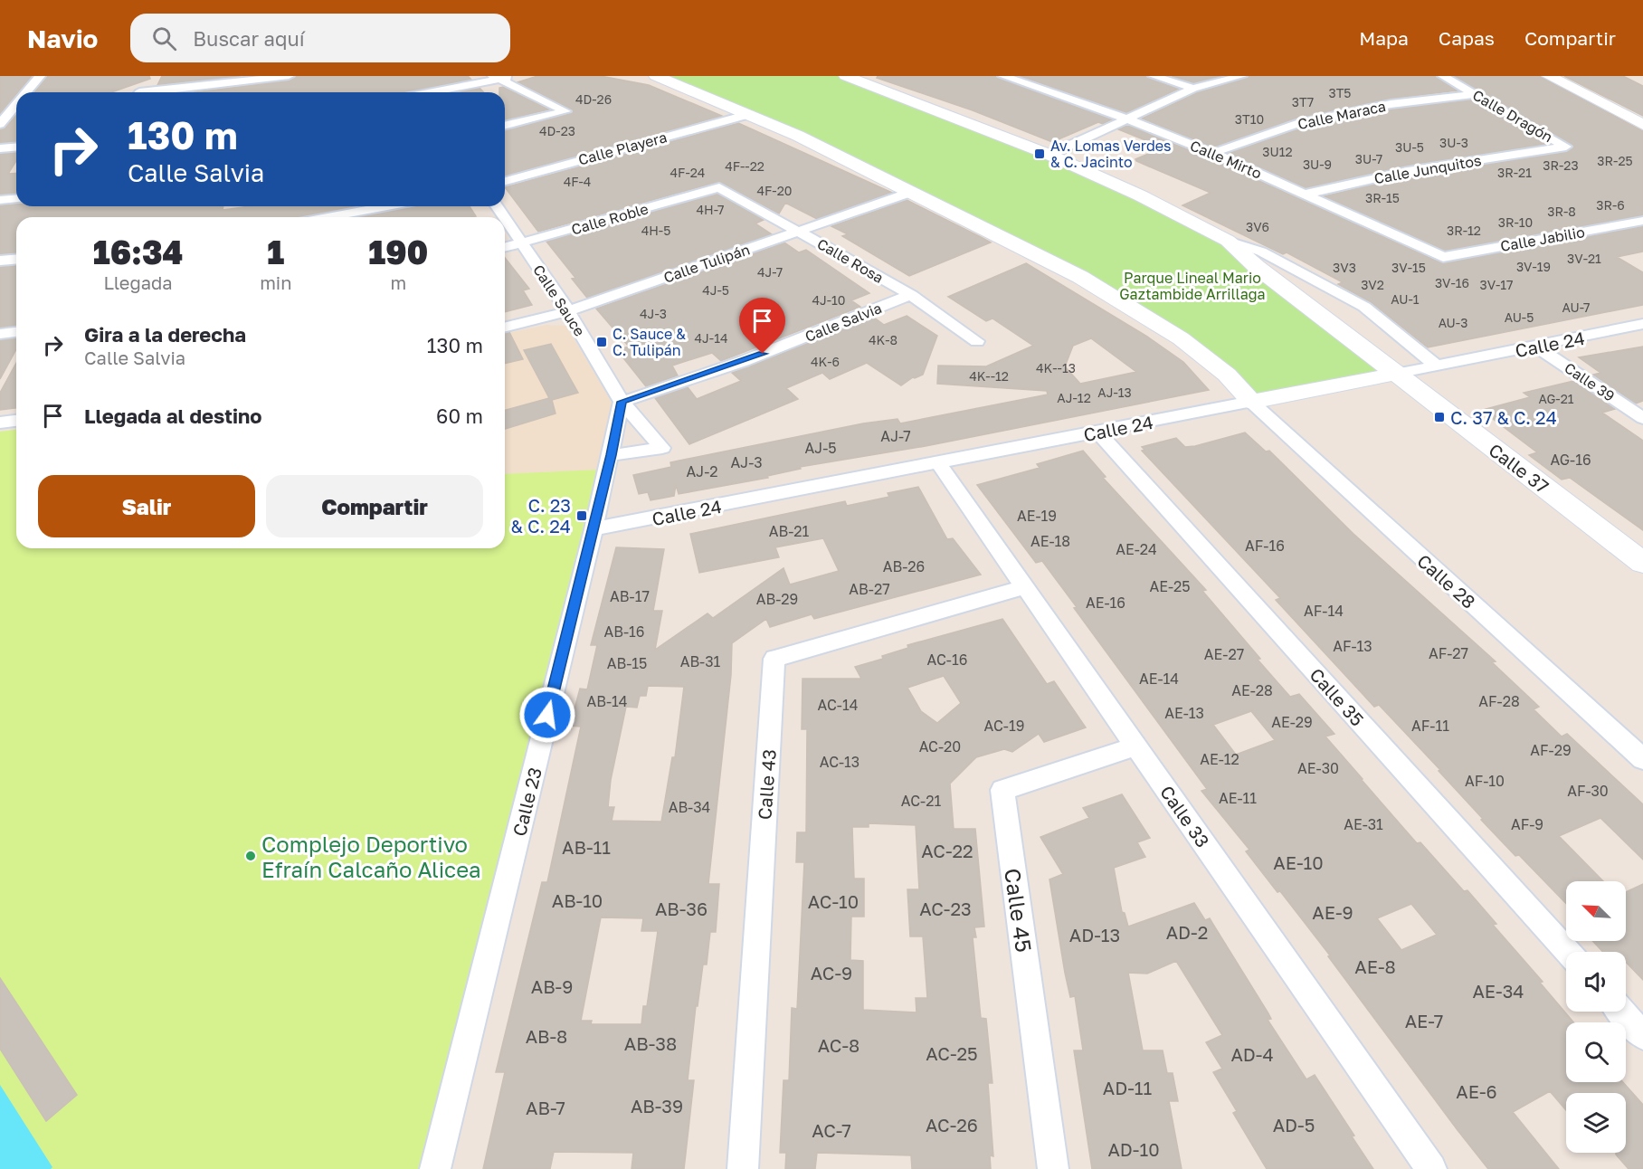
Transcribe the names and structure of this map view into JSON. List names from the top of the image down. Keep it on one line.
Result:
{"streets":{"street":["Calle Maraca","Calle Dragón","Calle Playera","Calle Mirto","Calle Junquitos","Calle Roble","Calle Jabilio","Calle Rosa","Calle Tulipán","Calle Sauce","Calle Salvia","Calle 24","Calle 39","Calle 37","Calle 28","Calle 35","Calle 43","Calle 23","Calle 33","Calle 45"]},"crossings":[["Calle Maraca","Calle Dragón"],["Calle Maraca","Calle Mirto"],["Calle Dragón","Calle Junquitos"],["Calle Mirto","Calle Junquitos"],["Calle Mirto","Calle Jabilio"],["Calle Roble","Calle Rosa"],["Calle Roble","Calle Sauce"],["Calle Rosa","Calle Tulipán"],["Calle Rosa","Calle Salvia"],["Calle Tulipán","Calle Sauce"],["Calle Sauce","Calle Salvia"],["Calle Sauce","Calle 23"],["Calle Salvia","Calle 23"],["Calle 24","Calle 39"],["Calle 24","Calle 37"],["Calle 24","Calle 28"],["Calle 24","Calle 35"],["Calle 24","Calle 23"],["Calle 24","Calle 33"],["Calle 43","Calle 33"],["Calle 33","Calle 45"]],"parks":["Parque Lineal Mario Gaztambide Arrillaga"],"places":{"transit":["Av. Lomas Verdes & C. Jacinto","C. Sauce & C. Tulipán","C. 37 & C. 24","C. 23 & C. 24"],"other":["Complejo Deportivo Efraín Calcaño Alicea"]},"house_numbers":["3T5","4D-26","3T7","3T10","4D-23","3U-3","3U-5","3U12","3U-7","3R-25","3U-9","3R-23","4F--22","4F-24","3R-21","4F-4","4F-20","3R-15","3R-6","4H-7","3R-8","3R-10","3V6","4H-5","3R-12","3V-21","3V-19","3V3","3V-15","4J-7","3V-16","3V2","3V-17","4J-5","AU-1","4J-10","AU-7","4J-3","AU-5","AU-3","4J-14","4K-8","4K-6","4K--13","4K--12","AJ-13","AJ-12","AG-21","AJ-7","AJ-5","AG-16","AJ-3","AJ-2","AE-19","AB-21","AE-18","AF-16","AE-24","AB-26","AE-25","AB-27","AB-17","AB-29","AE-16","AF-14","AB-16","AF-13","AF-27","AE-27","AC-16","AB-31","AB-15","AE-14","AE-28","AB-14","AF-28","AC-14","AE-13","AE-29","AC-19","AF-11","AC-20","AF-29","AE-12","AC-13","AE-30","AF-10","AF-30","AE-11","AC-21","AB-34","AE-31","AF-9","AB-11","AC-22","AE-10","AB-10","AC-10","AB-36","AC-23","AE-9","AD-2","AD-13","AE-8","AC-9","AB-9","AE-34","AE-7","AB-8","AB-38","AC-8","AC-25","AD-4","AD-11","AE-6","AB-39","AB-7","AC-26","AD-5","AC-7","AD-10"],"north":"top left","page":{"header":"Navio","search":"Buscar aquí","nav":["Mapa","Capas","Compartir"],"turn":["130 m","Calle Salvia"],"eta":["16:34","Llegada","1","min","190","m"],"list":[{"name":"Gira a la derecha","note":"Calle Salvia","value":"130 m"},{"name":"Llegada al destino","value":"60 m"}],"buttons":["Salir","Compartir"]}}
